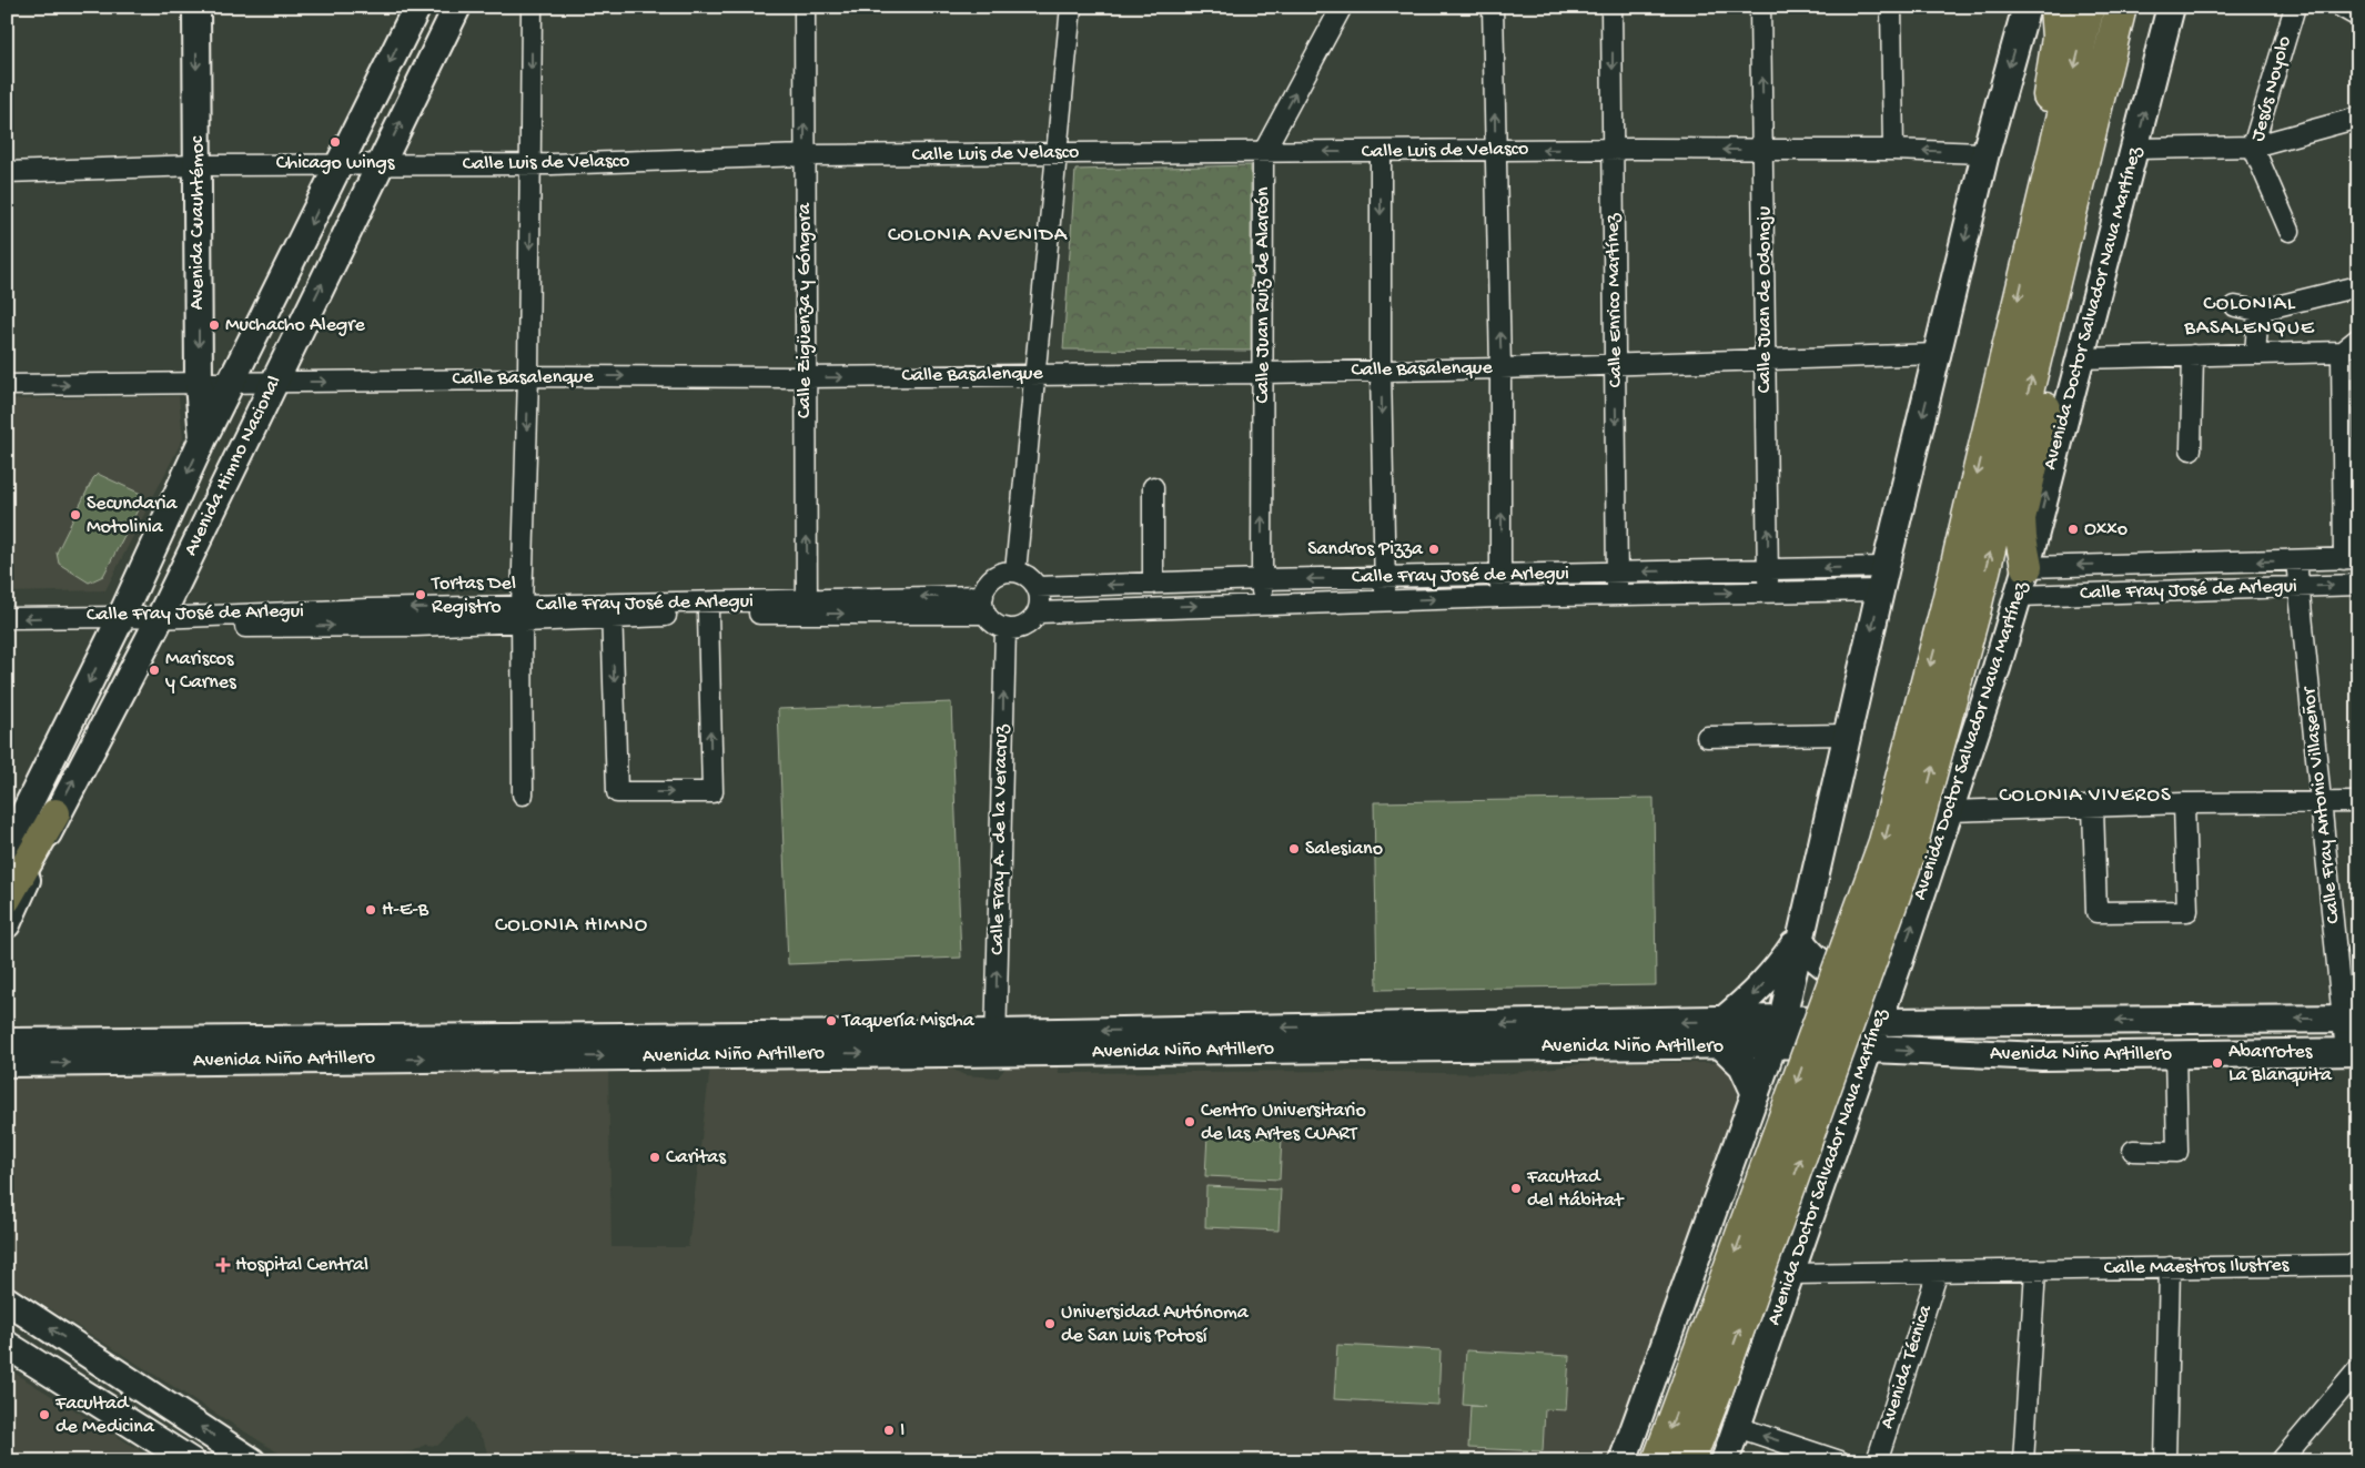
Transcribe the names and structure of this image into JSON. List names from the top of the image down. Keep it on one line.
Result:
{"streets":{"highway":["Avenida Doctor Salvador Nava Martínez"],"main road":["Avenida Cuauhtémoc","Avenida Himno Nacional","Avenida Niño Artillero"],"street":["Jesús Noyolo","Calle Luis de Velasco","Calle Juan Ruiz de Alarcón","Calle Juan de Odonoju","Calle Enrico Martínez","Calle Zigüenza y Góngora","Calle Basalenque","Calle Fray José de Arlegui","Calle Fray Antonio Villaseñor","Calle Fray A. de la Veracruz","Calle Maestros Ilustres","Avenida Técnica"]},"crossings":[["Calle Luis de Velasco","Avenida Cuauhtémoc"],["Calle Luis de Velasco","Calle Juan Ruiz de Alarcón"],["Calle Luis de Velasco","Calle Juan de Odonoju"],["Calle Luis de Velasco","Calle Enrico Martínez"],["Calle Luis de Velasco","Calle Zigüenza y Góngora"],["Calle Luis de Velasco","Avenida Himno Nacional"],["Avenida Cuauhtémoc","Calle Basalenque"],["Avenida Cuauhtémoc","Avenida Himno Nacional"],["Calle Juan Ruiz de Alarcón","Calle Basalenque"],["Calle Juan Ruiz de Alarcón","Calle Fray José de Arlegui"],["Calle Juan de Odonoju","Calle Basalenque"],["Calle Juan de Odonoju","Calle Fray José de Arlegui"],["Calle Enrico Martínez","Calle Basalenque"],["Calle Enrico Martínez","Calle Fray José de Arlegui"],["Avenida Doctor Salvador Nava Martínez","Calle Fray José de Arlegui"],["Avenida Doctor Salvador Nava Martínez","Avenida Niño Artillero"],["Avenida Doctor Salvador Nava Martínez","Calle Maestros Ilustres"],["Calle Zigüenza y Góngora","Calle Basalenque"],["Calle Zigüenza y Góngora","Calle Fray José de Arlegui"],["Calle Basalenque","Avenida Himno Nacional"],["Avenida Himno Nacional","Calle Fray José de Arlegui"],["Calle Fray José de Arlegui","Calle Fray Antonio Villaseñor"],["Calle Fray José de Arlegui","Calle Fray A. de la Veracruz"],["Calle Fray Antonio Villaseñor","Avenida Niño Artillero"],["Calle Fray A. de la Veracruz","Avenida Niño Artillero"],["Calle Maestros Ilustres","Avenida Técnica"]],"one_way":["Avenida Cuauhtémoc","Calle Zigüenza y Góngora","Calle Basalenque","Calle Fray A. de la Veracruz"],"districts":["COLONIA AVENIDA","COLONIAL BASALENQUE","COLONIA VIVEROS","COLONIA HIMNO"],"places":{"other":["Chicago wings","Muchacho Alegre","Secundaria Motolinia","Oxxo","Sandros Pizza","Tortas Del Registro","Mariscos y Carnes","Salesiano","H-E-B","Taquería Mischa","Abarrotes La Blanquita","Centro Universitario de las Artes CUART","Caritas","Facultad del Hábitat","Universidad Autónoma de San Luis Potosí","Facultad de Medicina","I"],"health":["Hospital Central"]}}
